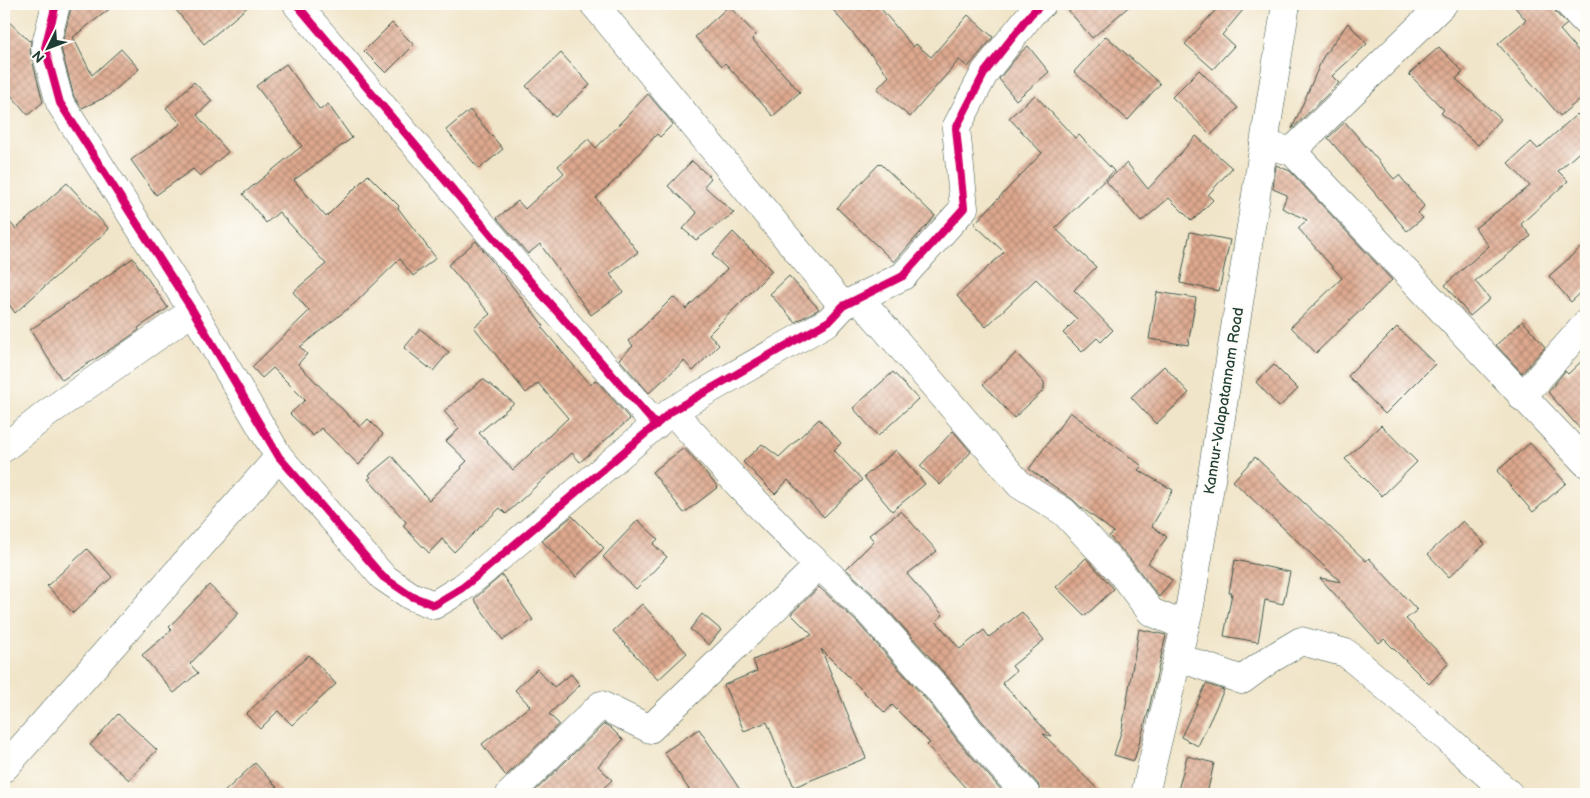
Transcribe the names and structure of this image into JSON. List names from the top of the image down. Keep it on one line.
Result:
{"streets":{"street":["Kannur-Valapatannam Road"]},"north":"bottom left"}
